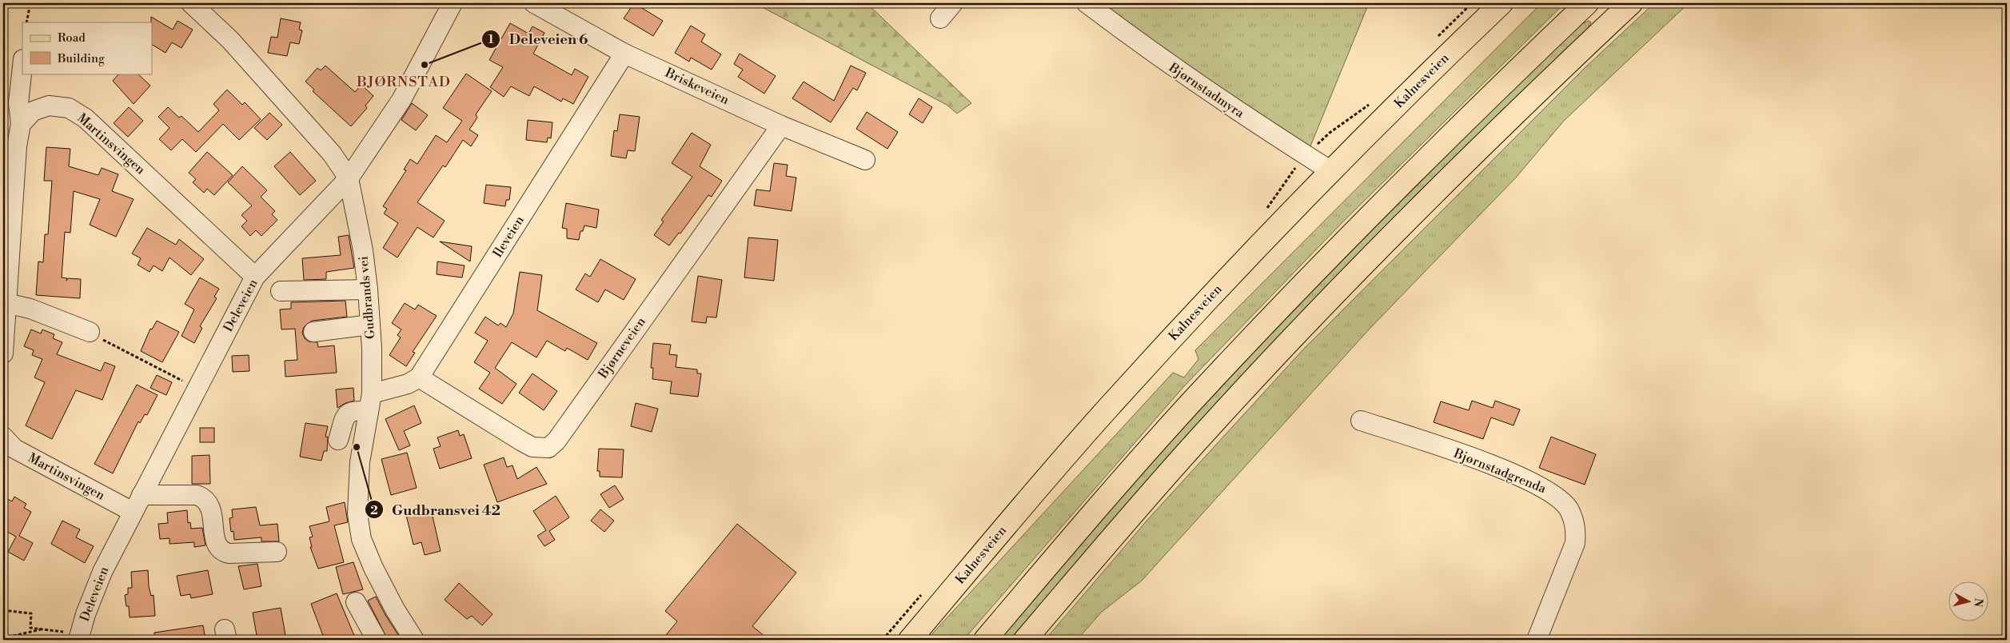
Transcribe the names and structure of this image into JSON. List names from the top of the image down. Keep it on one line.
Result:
{"streets":{"main road":["Kalnesveien"],"street":["Briskeveien","Bjørnstadmyra","Martinsvingen","Ileveien","Gudbrands vei","Deleveien","Bjørneveien","Bjørnstadgrenda"]},"crossings":[["Kalnesveien","Bjørnstadmyra"],["Briskeveien","Ileveien"],["Briskeveien","Bjørneveien"],["Martinsvingen","Deleveien"],["Ileveien","Bjørneveien"],["Gudbrands vei","Deleveien"]],"districts":["BJØRNSTAD"],"places":["Deleveien 6","Gudbransvei 42"],"legend":["Road","Building"],"north":"right"}
